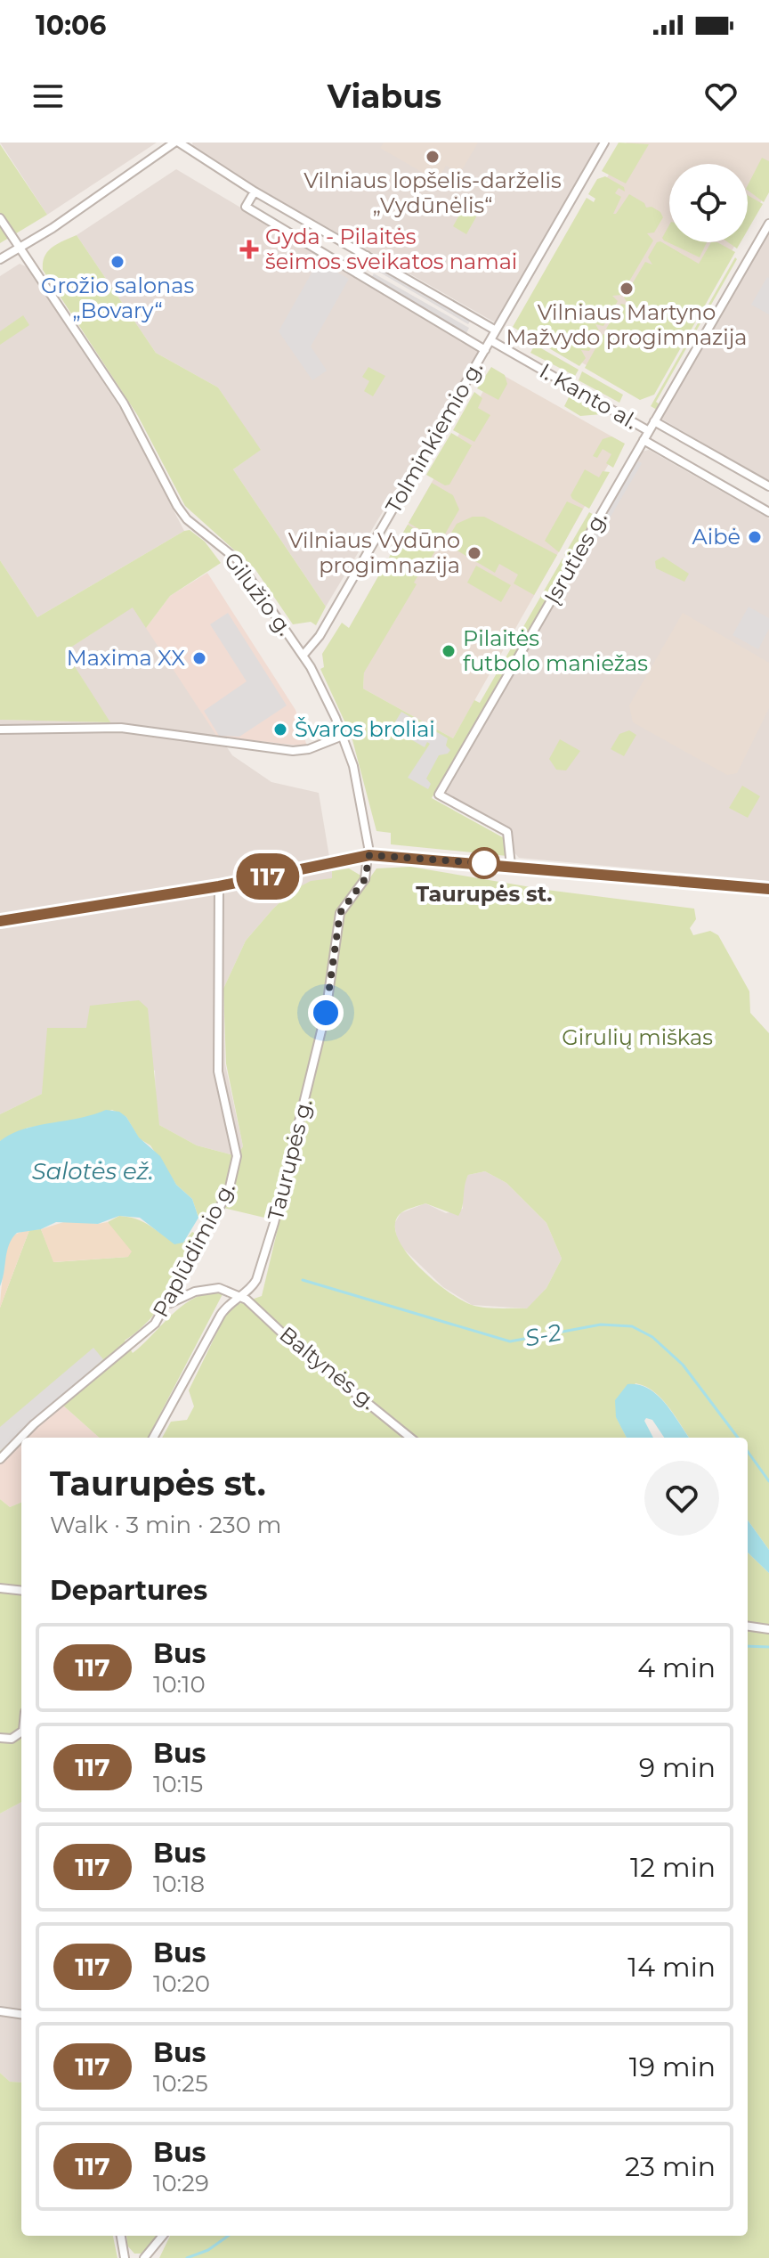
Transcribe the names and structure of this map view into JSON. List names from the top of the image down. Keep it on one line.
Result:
{"streets":{"street":["I. Kanto al.","Tolminkiemio g.","Įsruties g.","Gilužio g.","Taurupės g.","Paplūdimio g.","Baltynės g."]},"crossings":[["I. Kanto al.","Tolminkiemio g."],["I. Kanto al.","Įsruties g."],["Tolminkiemio g.","Gilužio g."],["Gilužio g.","Taurupės g."],["Taurupės g.","Baltynės g."]],"water":["Salotės ež.","S-2"],"parks":["Girulių miškas"],"places":{"other":["Vilniaus lopšelis-darželis „Vydūnėlis“","Grožio salonas „Bovary“","Vilniaus Martyno Mažvydo progimnazija","Aibė","Vilniaus Vydūno progimnazija","Pilaitės futbolo maniežas","Maxima XX","Švaros broliai","Taurupės st."],"health":["Gyda - Pilaitės šeimos sveikatos namai"]},"lines":["bus line 117"],"page":{"status":"10:06","header":"Viabus","on_map":"117","heading":[["Taurupės st.","Walk · 3 min · 230 m"],"Departures"],"list":[{"mark":"117","name":"Bus","note":"10:10","value":"4 min"},{"mark":"117","name":"Bus","note":"10:15","value":"9 min"},{"mark":"117","name":"Bus","note":"10:18","value":"12 min"},{"mark":"117","name":"Bus","note":"10:20","value":"14 min"},{"mark":"117","name":"Bus","note":"10:25","value":"19 min"},{"mark":"117","name":"Bus","note":"10:29","value":"23 min"}]}}
